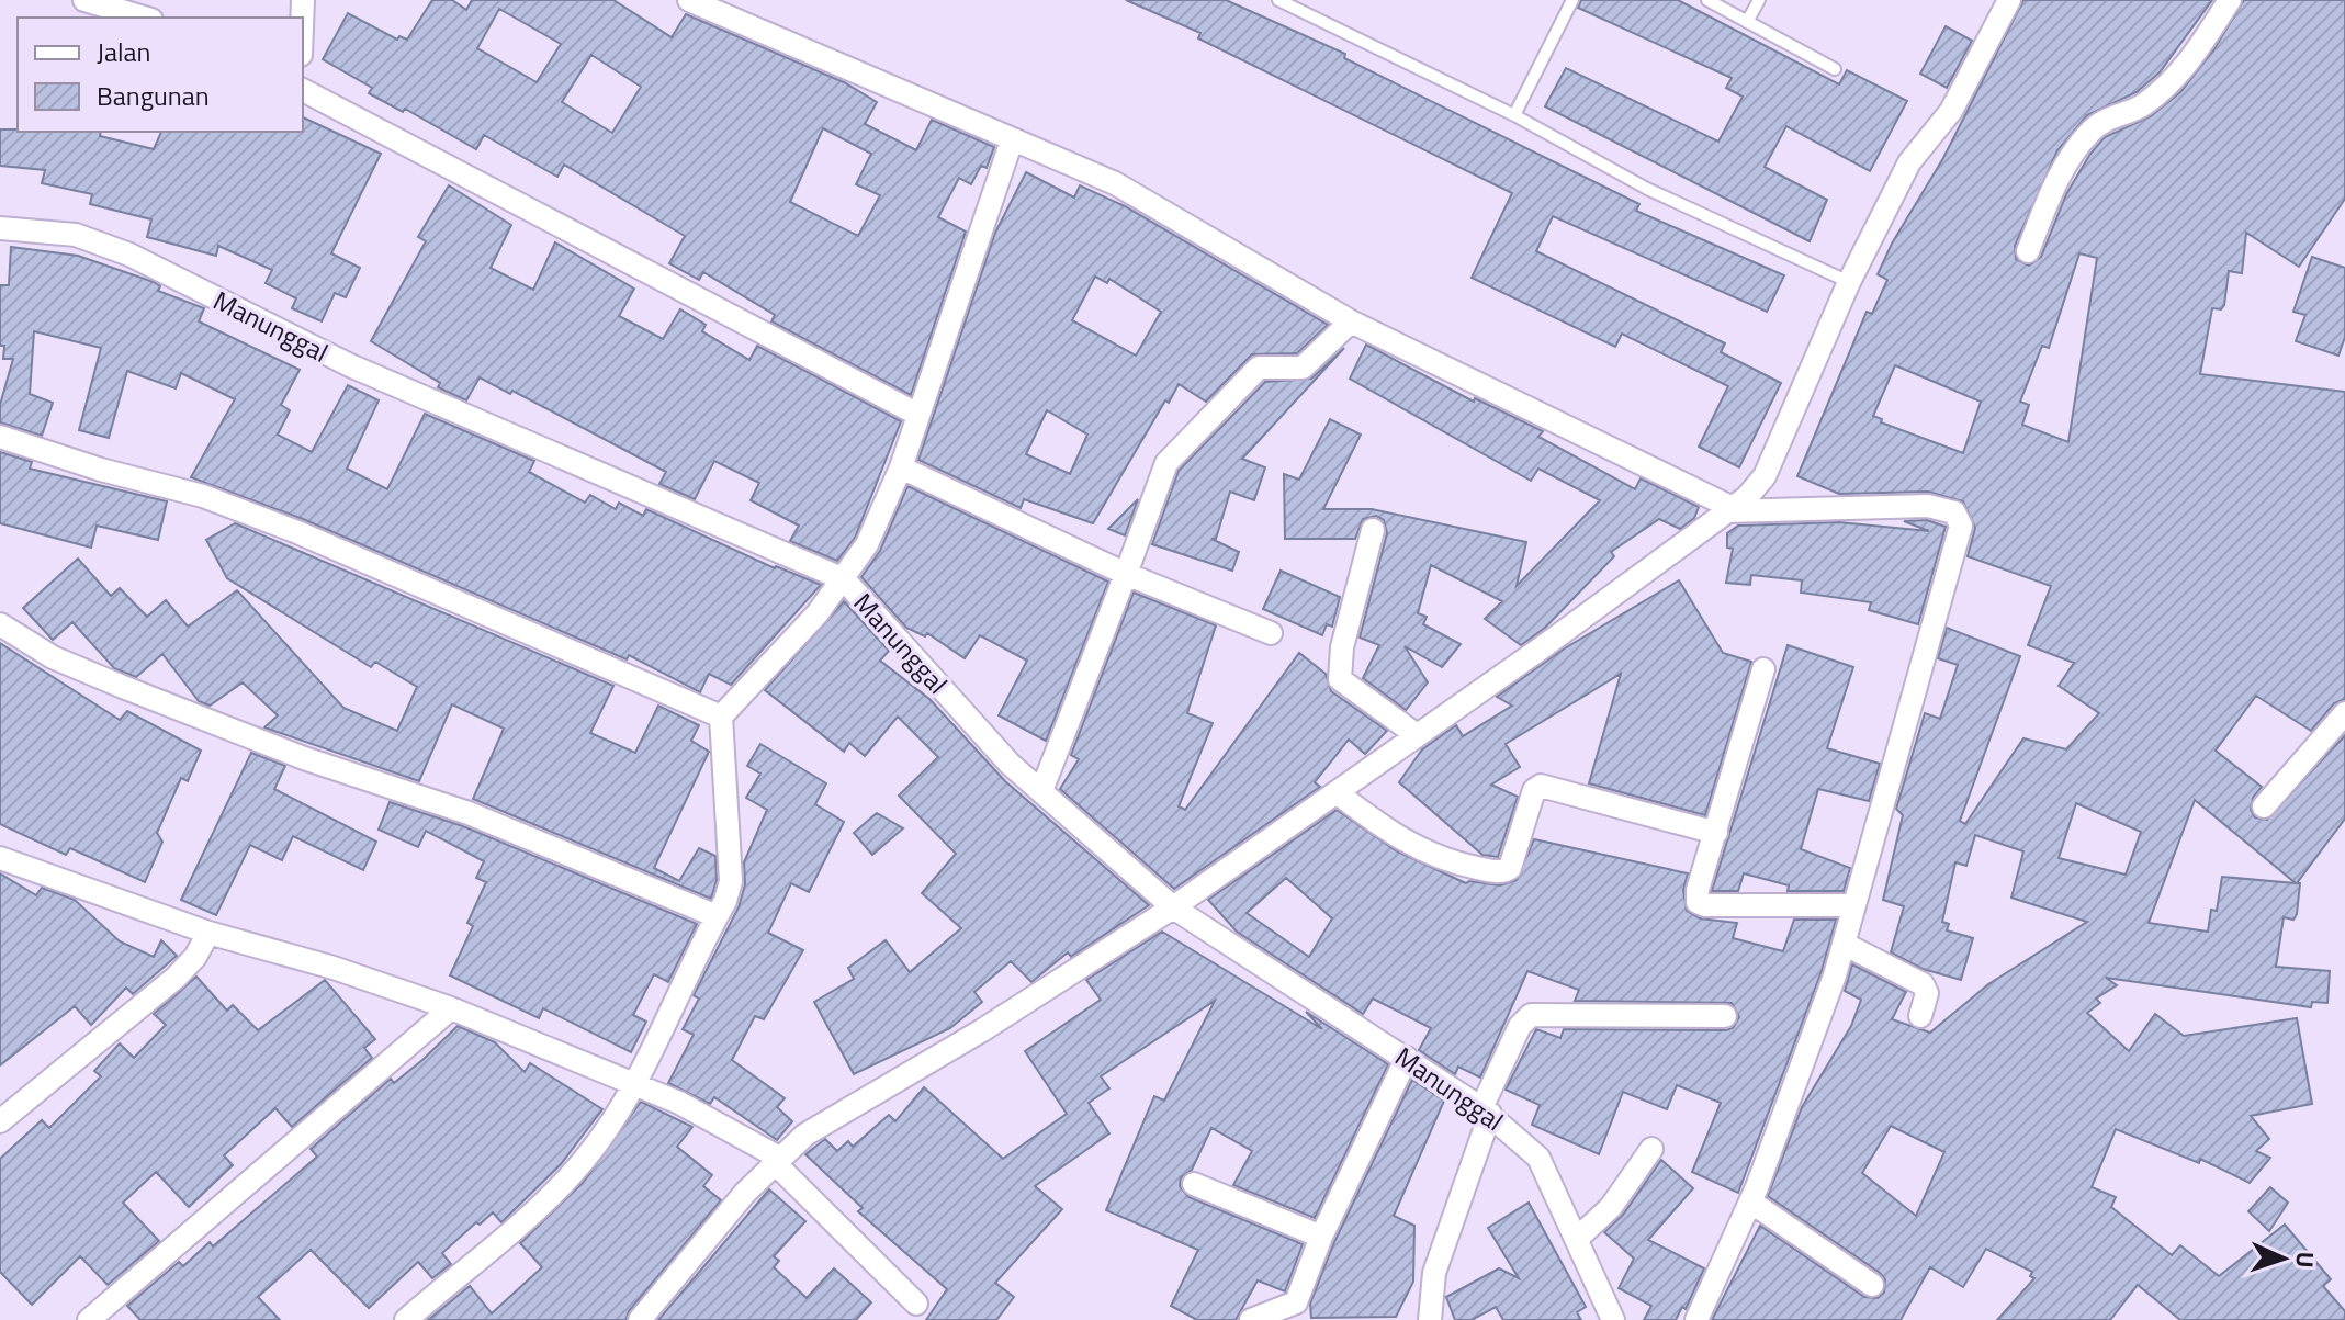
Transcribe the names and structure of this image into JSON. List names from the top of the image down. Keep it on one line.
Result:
{"streets":{"street":["Manunggal"]},"legend":["Jalan","Bangunan"],"north":"right"}
